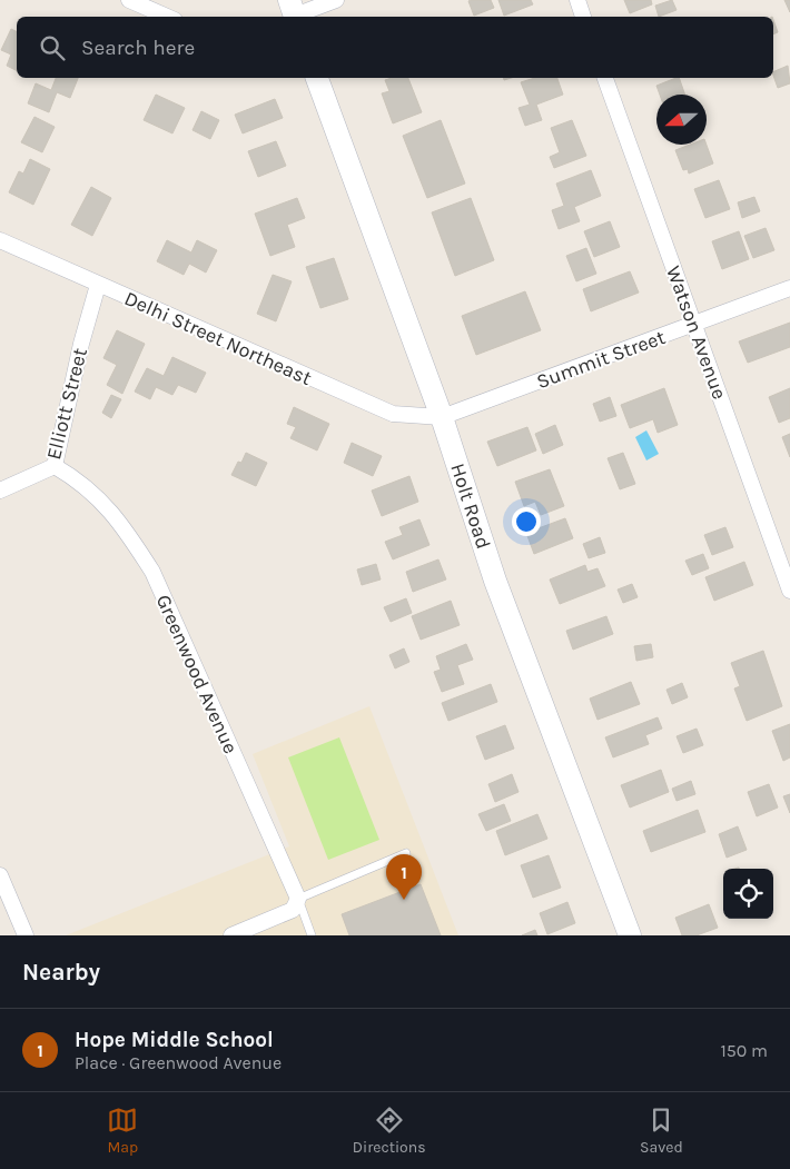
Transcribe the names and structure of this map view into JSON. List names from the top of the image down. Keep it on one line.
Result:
{"streets":{"main road":["Holt Road"],"street":["Watson Avenue","Delhi Street Northeast","Summit Street","Elliott Street","Greenwood Avenue"]},"crossings":[["Watson Avenue","Summit Street"],["Delhi Street Northeast","Summit Street"],["Delhi Street Northeast","Elliott Street"],["Delhi Street Northeast","Holt Road"],["Summit Street","Holt Road"],["Elliott Street","Greenwood Avenue"]],"north":"left","page":{"search":"Search here","pins":"1","heading":"Nearby","list":[{"mark":"1","name":"Hope Middle School","note":"Place · Greenwood Avenue","value":"150 m"}],"nav":["Map","Directions","Saved"]}}
